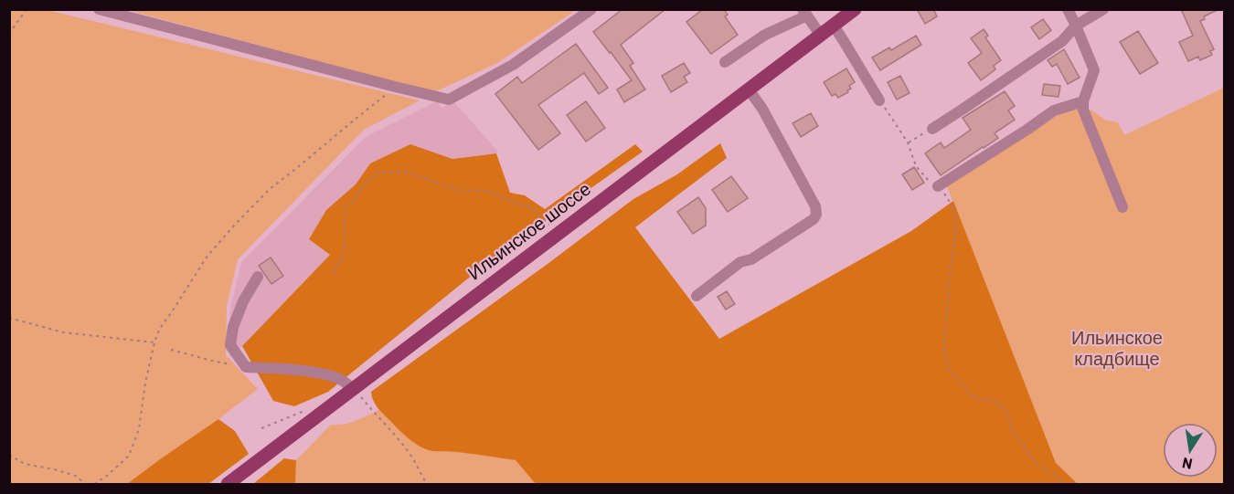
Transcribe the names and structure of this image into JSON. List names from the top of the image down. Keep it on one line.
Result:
{"streets":{"main road":["Ильинское шоссе"]},"parks":["Ильинское кладбище"],"north":"bottom"}
